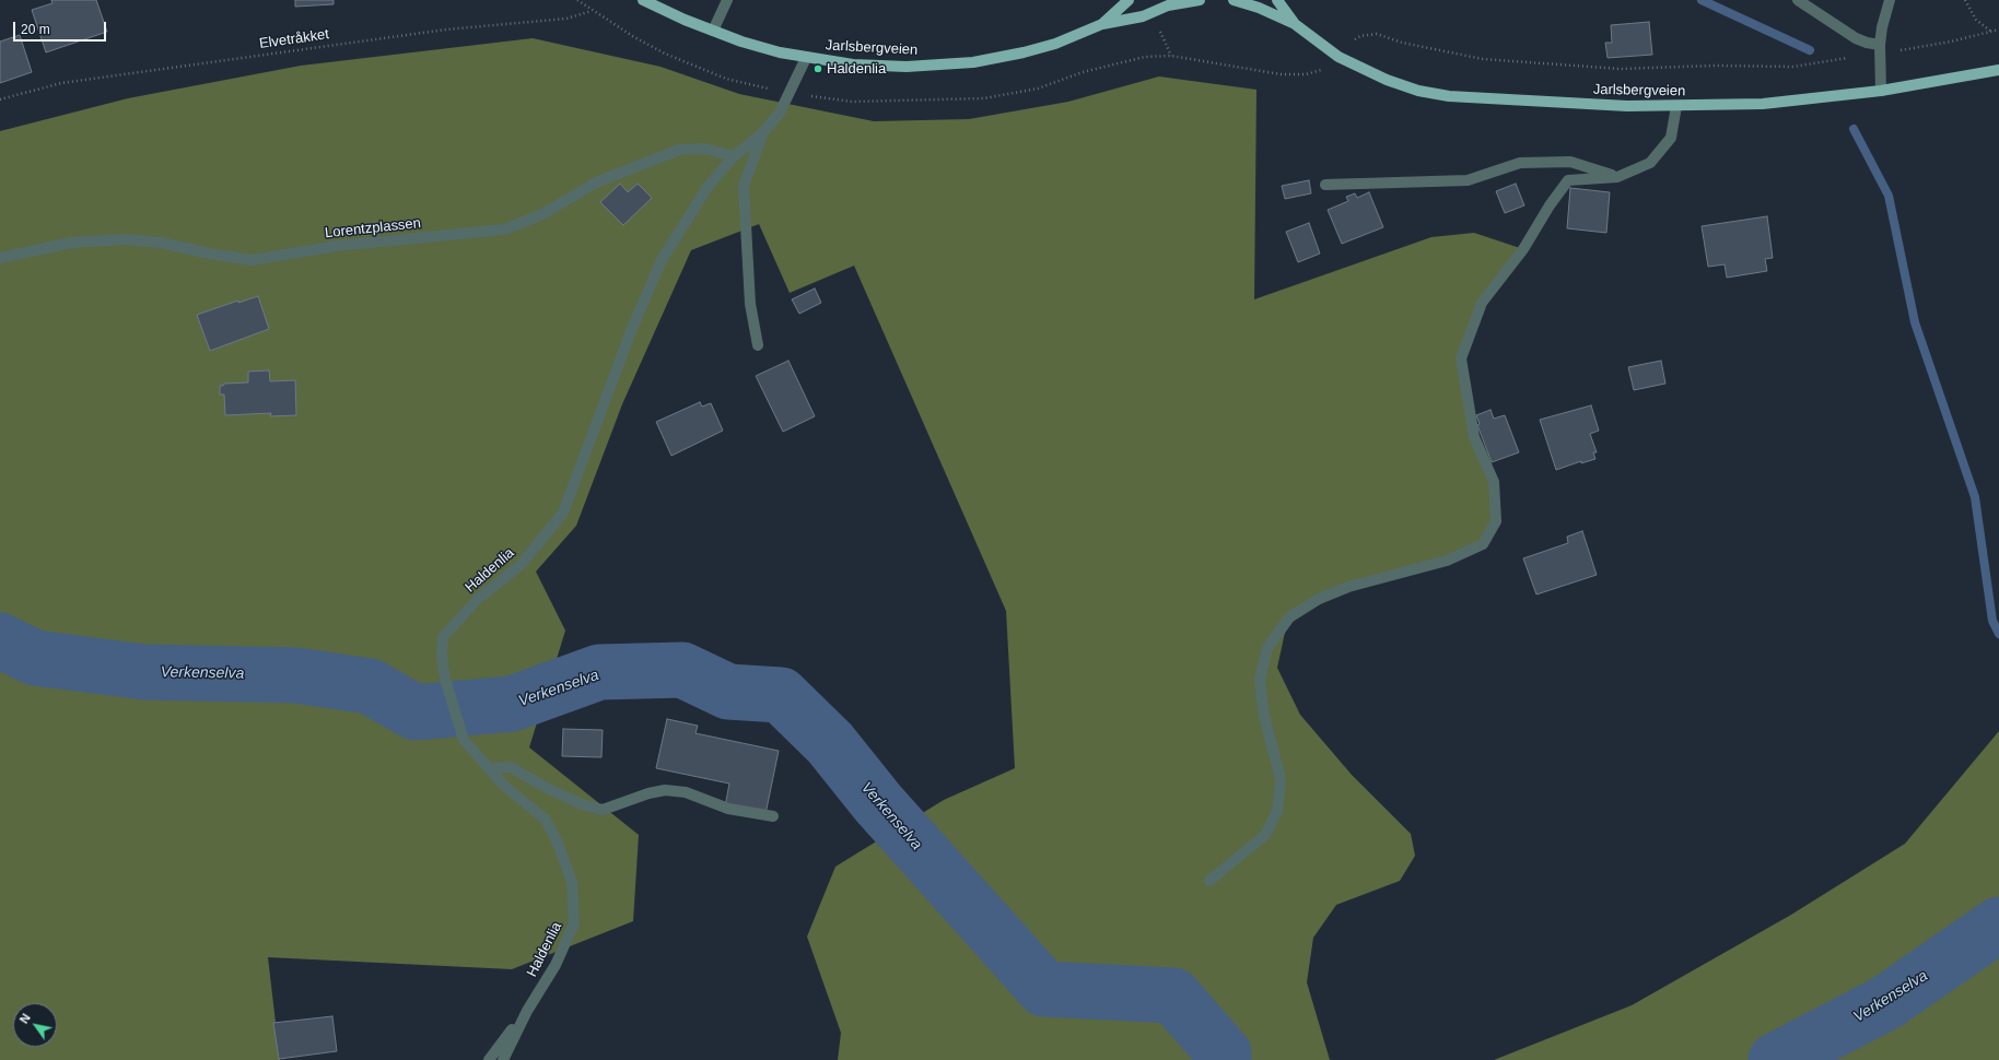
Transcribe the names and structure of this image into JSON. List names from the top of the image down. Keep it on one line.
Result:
{"streets":{"main road":["Jarlsbergveien"],"street":["Lorentzplassen","Haldenlia"],"path":["Elvetråkket"]},"crossings":[["Jarlsbergveien","Haldenlia"],["Lorentzplassen","Haldenlia"]],"water":["Verkenselva"],"places":["Haldenlia"],"scale_bar":"20 m","north":"top left"}
